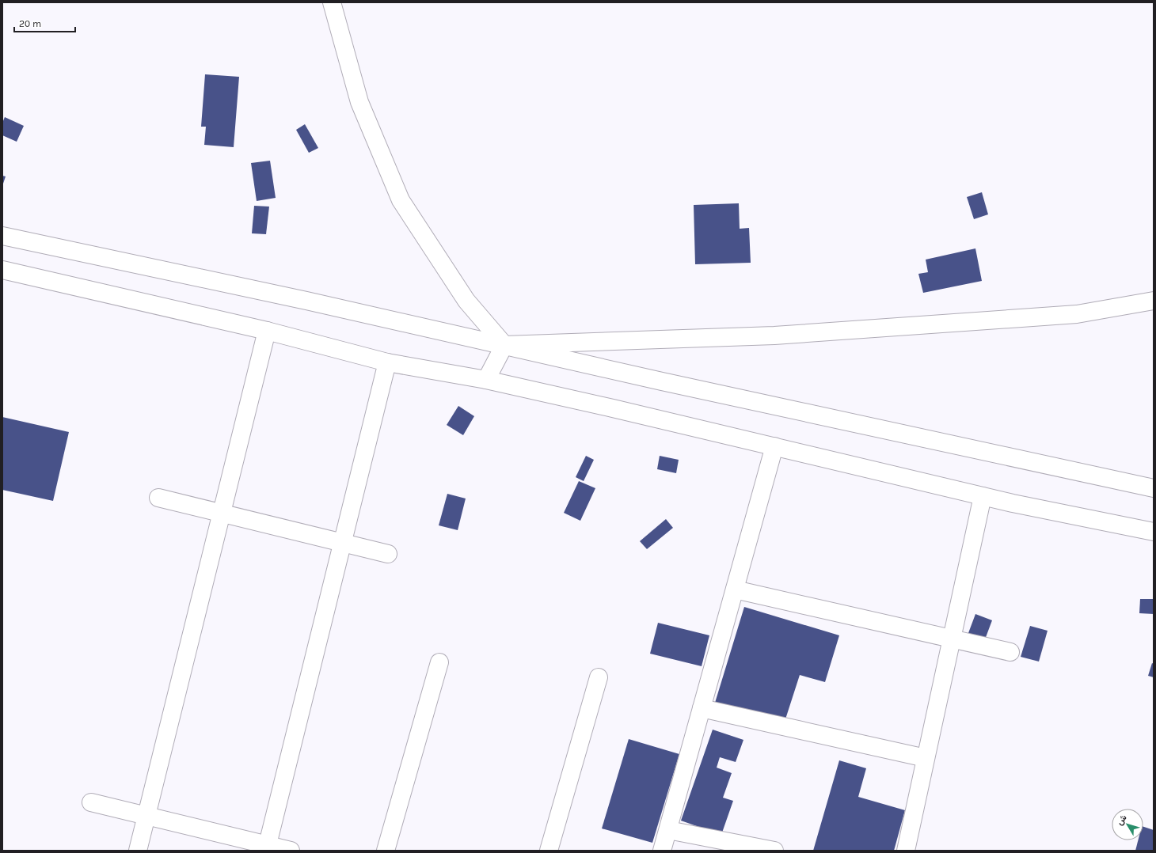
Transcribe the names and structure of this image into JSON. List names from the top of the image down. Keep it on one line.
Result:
{"scale_bar":"20 m","north":"top left"}
